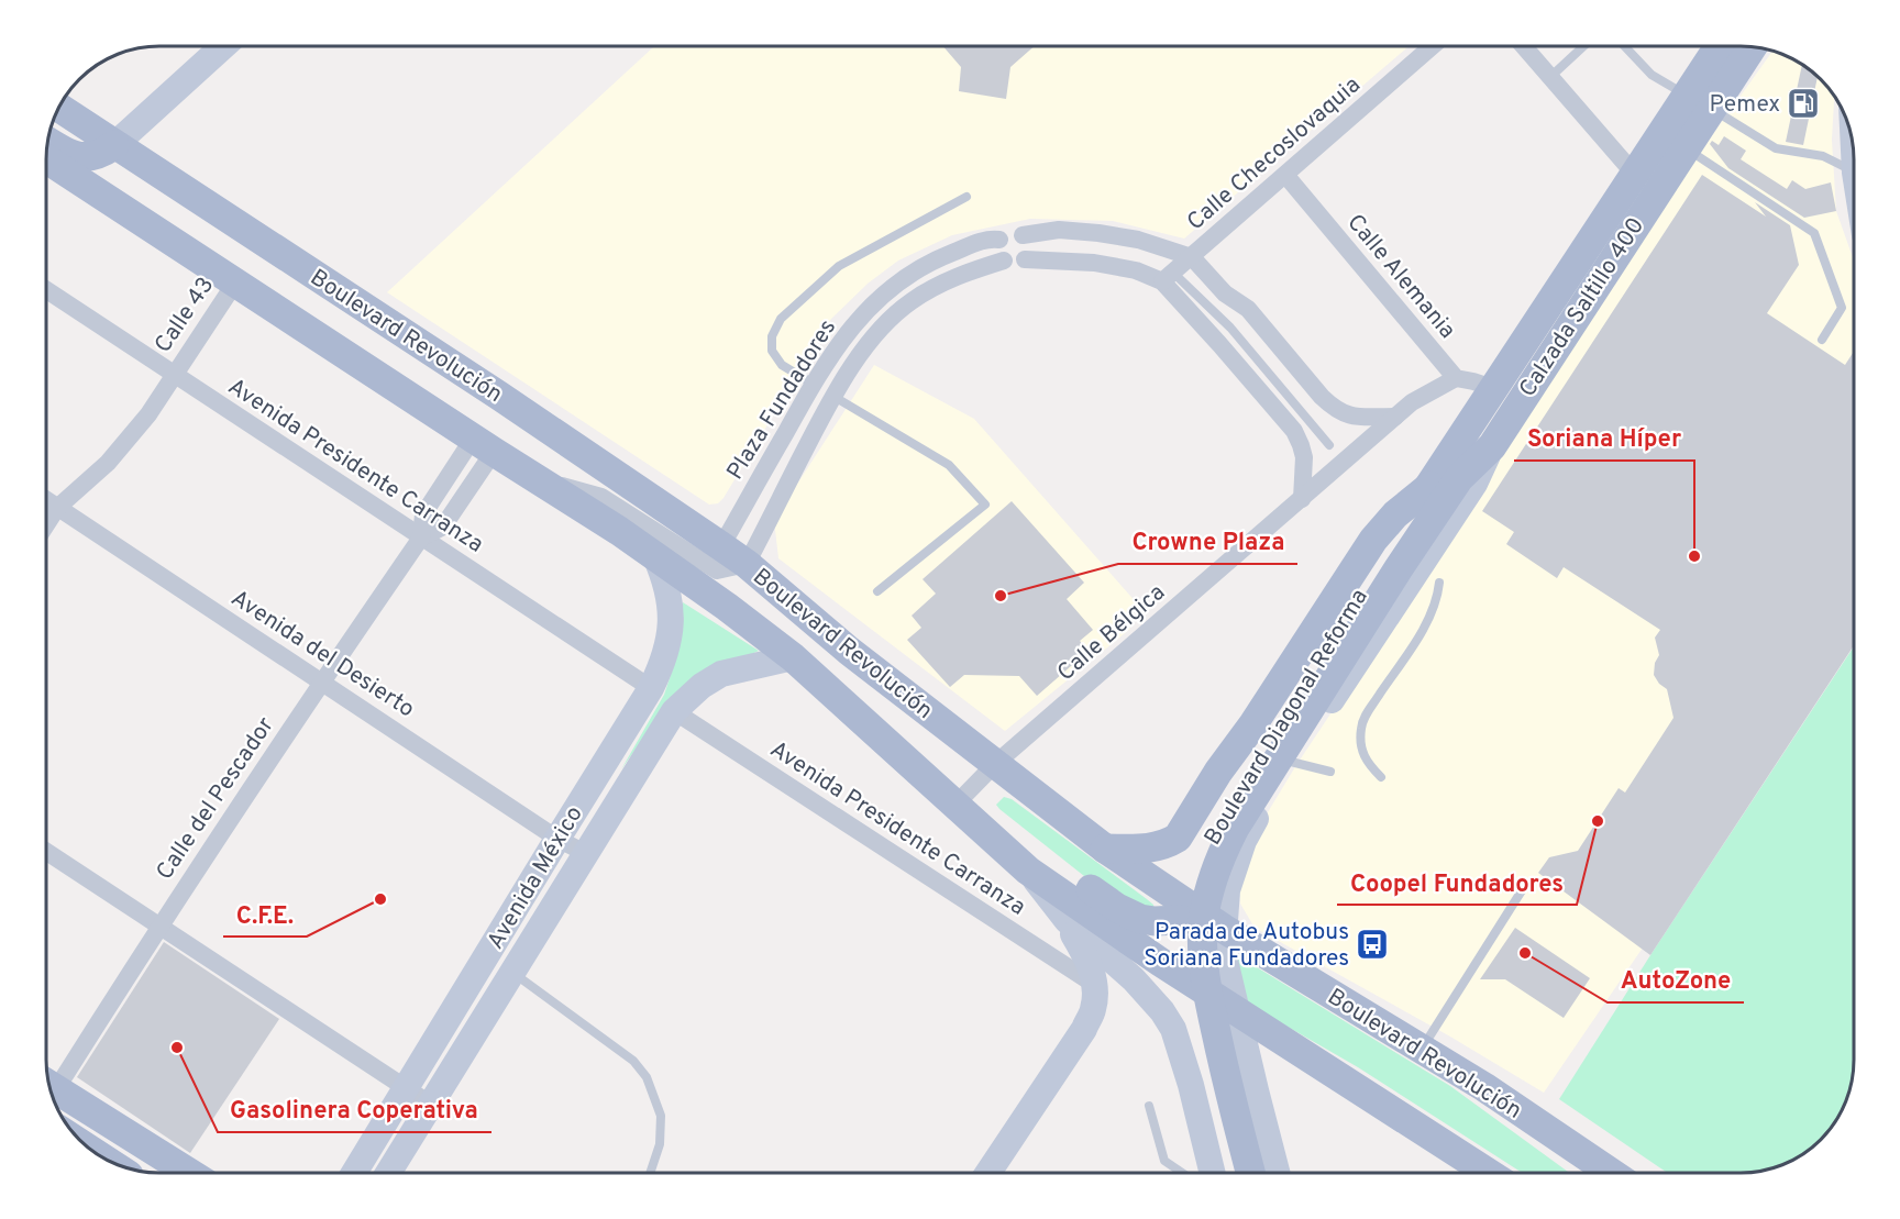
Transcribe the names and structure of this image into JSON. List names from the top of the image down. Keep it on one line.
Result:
{"streets":{"main road":["Calzada Saltillo 400","Boulevard Revolución","Boulevard Diagonal Reforma"],"street":["Calle Checoslovaquia","Calle Alemania","Calle 43","Plaza Fundadores","Avenida Presidente Carranza","Calle Bélgica","Avenida del Desierto","Calle del Pescador","Avenida México"]},"crossings":[["Calle Checoslovaquia","Calle Alemania"],["Calle Alemania","Calle Bélgica"],["Calzada Saltillo 400","Boulevard Diagonal Reforma"],["Calle 43","Avenida Presidente Carranza"],["Calle 43","Avenida del Desierto"],["Boulevard Revolución","Plaza Fundadores"],["Boulevard Revolución","Calle Bélgica"],["Avenida Presidente Carranza","Calle del Pescador"],["Avenida Presidente Carranza","Avenida México"],["Avenida del Desierto","Calle del Pescador"],["Avenida del Desierto","Avenida México"]],"places":{"fuel station":["Pemex"],"other":["Soriana Híper","Crowne Plaza","Coopel Fundadores","C.F.E.","AutoZone","Gasolinera Coperativa"],"bus stop":["Parada de Autobus Soriana Fundadores"]}}
